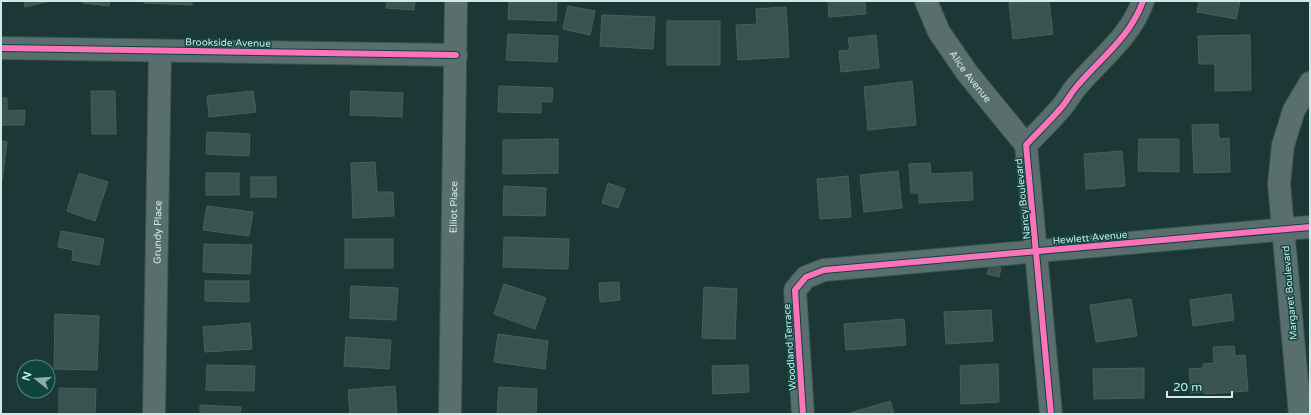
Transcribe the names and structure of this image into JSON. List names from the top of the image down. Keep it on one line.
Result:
{"streets":{"street":["Brookside Avenue","Alice Avenue","Nancy Boulevard","Elliot Place","Grundy Place","Hewlett Avenue","Margaret Boulevard","Woodland Terrace"]},"crossings":[["Brookside Avenue","Elliot Place"],["Brookside Avenue","Grundy Place"],["Alice Avenue","Nancy Boulevard"],["Nancy Boulevard","Hewlett Avenue"],["Hewlett Avenue","Margaret Boulevard"],["Hewlett Avenue","Woodland Terrace"]],"scale_bar":"20 m","north":"left"}
